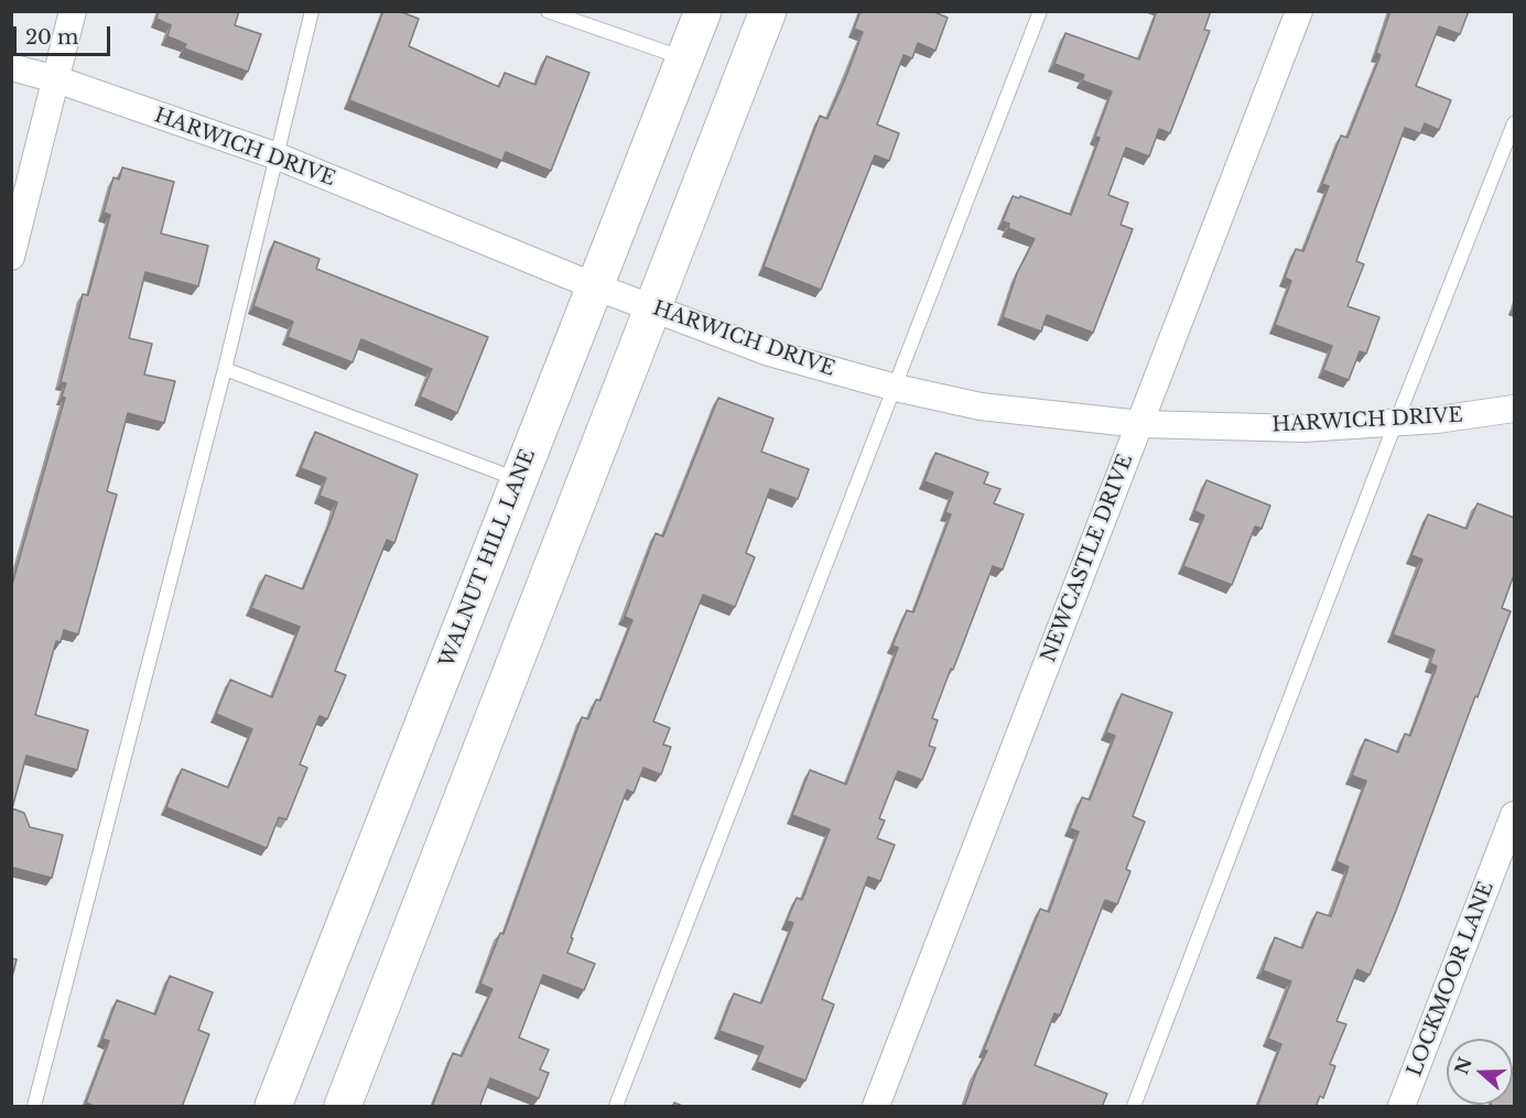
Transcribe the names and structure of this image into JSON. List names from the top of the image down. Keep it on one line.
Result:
{"streets":{"main road":["WALNUT HILL LANE"],"street":["HARWICH DRIVE","NEWCASTLE DRIVE","LOCKMOOR LANE"]},"crossings":[["HARWICH DRIVE","WALNUT HILL LANE"],["HARWICH DRIVE","NEWCASTLE DRIVE"]],"scale_bar":"20 m","north":"left"}
